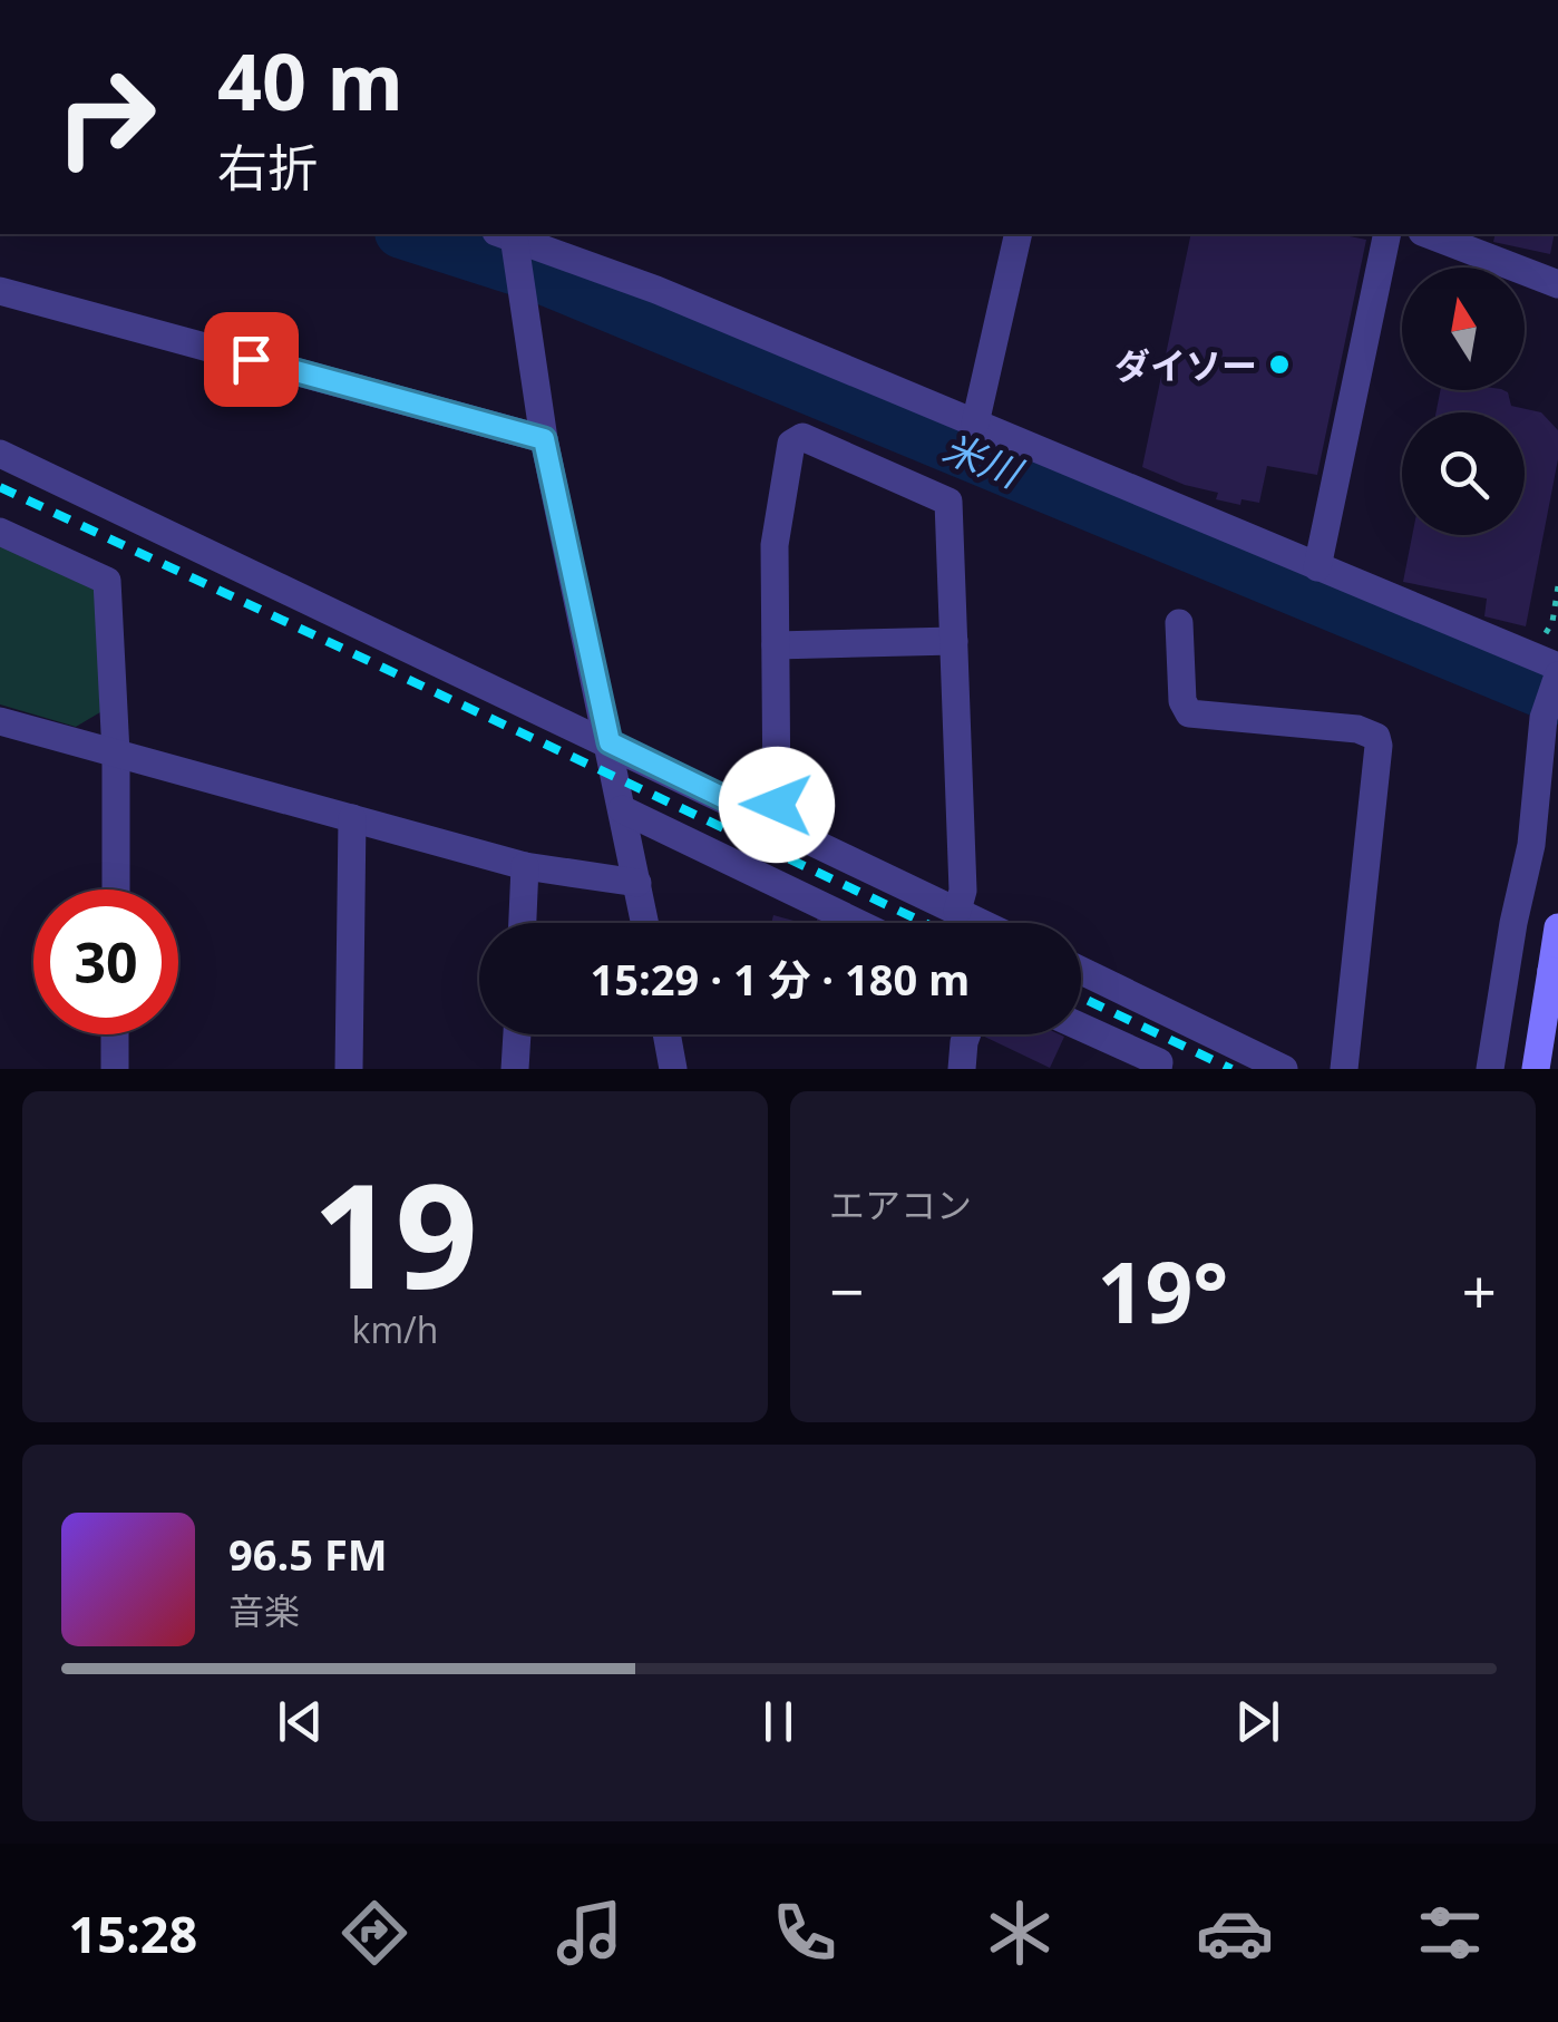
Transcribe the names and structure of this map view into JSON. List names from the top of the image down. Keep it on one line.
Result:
{"water":["米川"],"places":["ダイソー"],"north":"top","page":{"turn":["40 m","右折"],"limit":"30","trip":"15:29 · 1 分 · 180 m","tile":[["19","km/h"],"エアコン"],"heat":["−","19°","+"],"song":["96.5 FM","音楽"],"tabs":"15:28"}}
